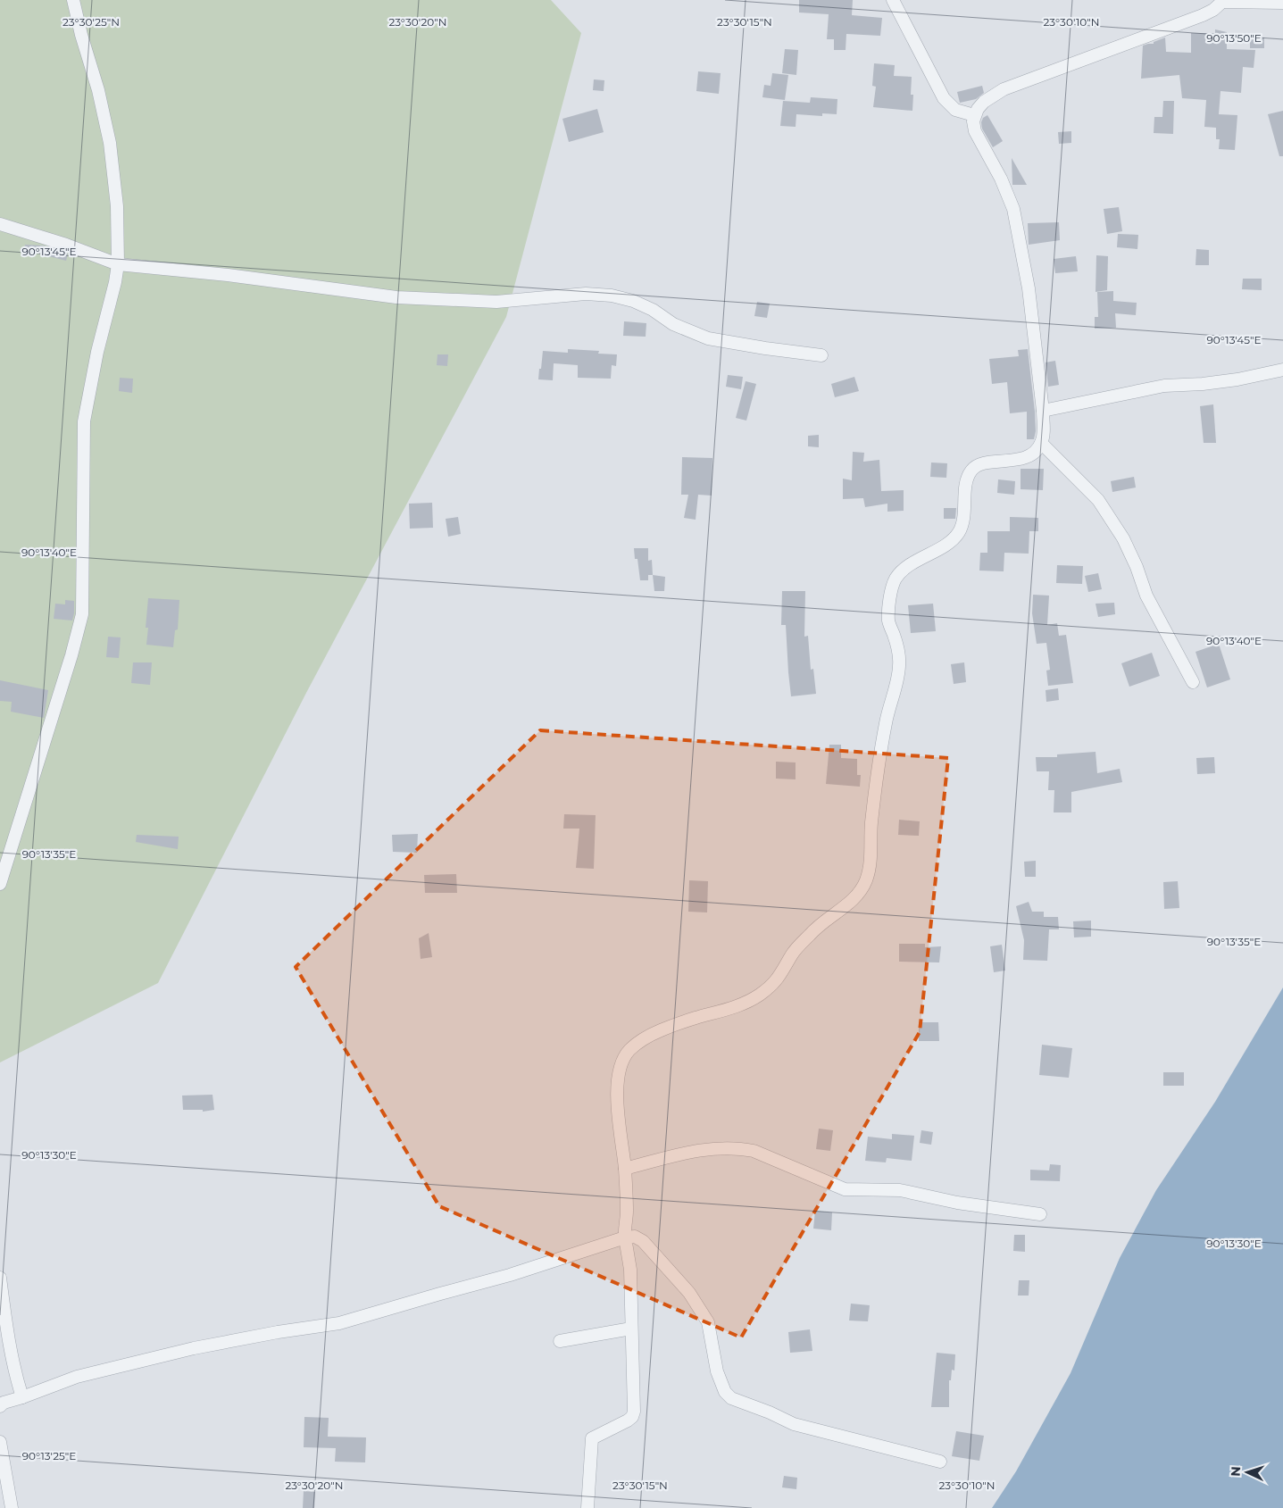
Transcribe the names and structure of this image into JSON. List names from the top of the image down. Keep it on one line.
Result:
{"north":"left","coordinates":["23°30'25\"N","23°30'20\"N","23°30'15\"N","23°30'10\"N","90°13'50\"E","90°13'45\"E","90°13'40\"E","90°13'35\"E","90°13'30\"E","90°13'25\"E"]}
